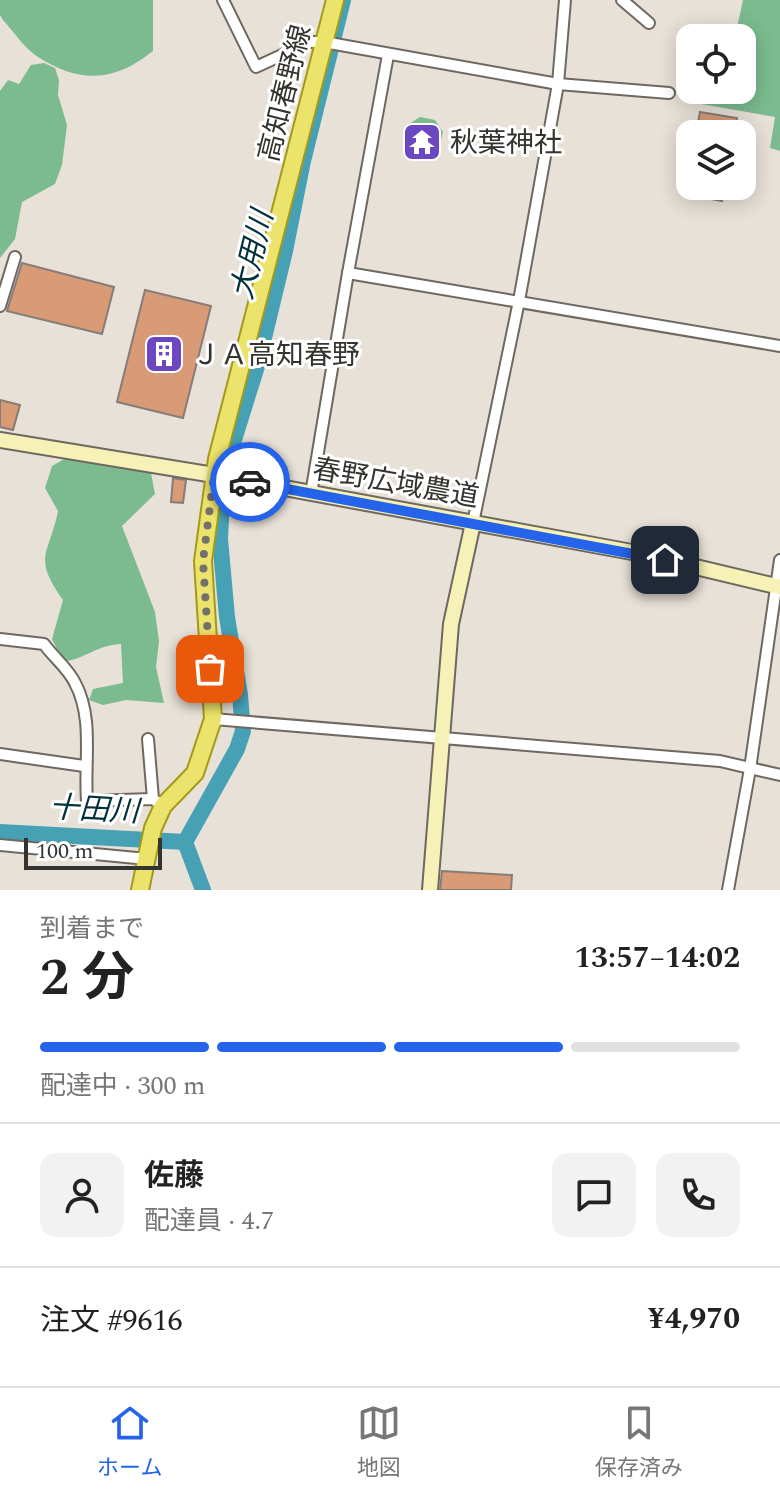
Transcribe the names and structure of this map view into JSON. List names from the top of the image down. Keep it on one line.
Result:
{"streets":{"main road":["高知春野線"],"street":["春野広域農道"]},"crossings":[["高知春野線","春野広域農道"]],"water":["大用川","十田川"],"places":{"temple":["秋葉神社"],"building":["ＪＡ高知春野"]},"scale_bar":"100 m","page":{"scale":"100 m","heading":["2 分","到着まで","13:57–14:02"],"panel":["佐藤","配達員 · 4.7","注文 #9616","¥4,970"],"bar":"配達中 · 300 m","tabs":["ホーム","地図","保存済み"]}}
